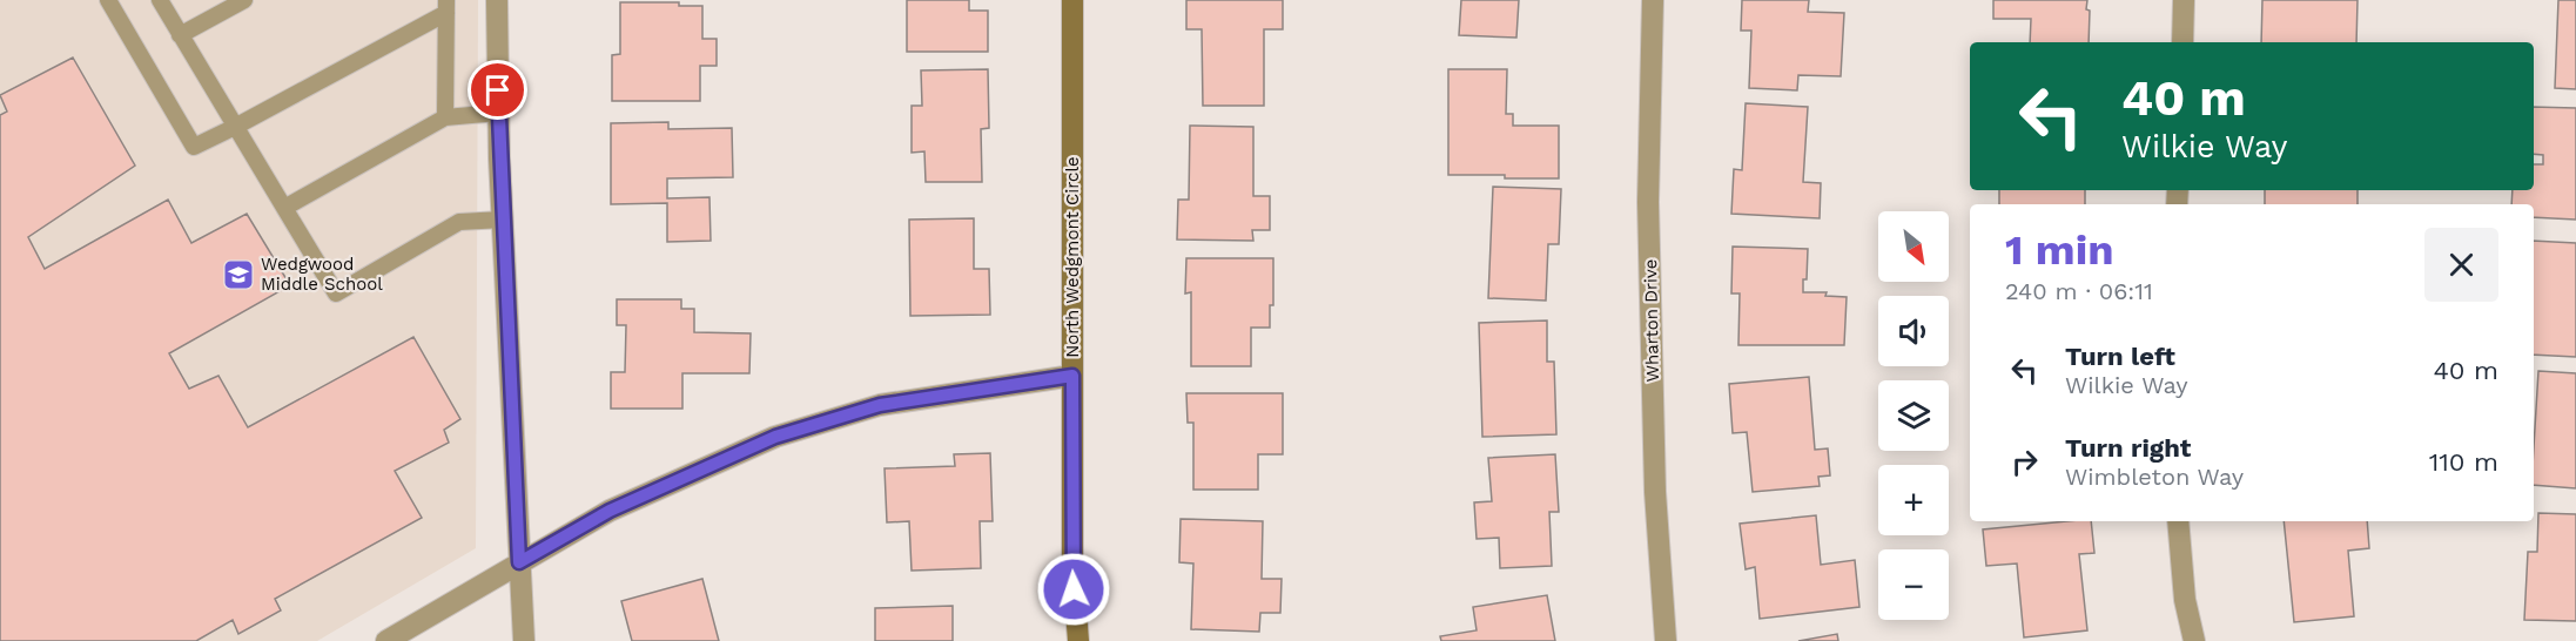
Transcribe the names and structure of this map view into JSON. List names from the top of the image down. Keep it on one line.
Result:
{"streets":{"street":["North Wedgmont Circle","Wharton Drive"]},"places":{"school or university":["Wedgwood Middle School"]},"north":"bottom right","page":{"turn":["40 m","Wilkie Way"],"heading":["1 min","240 m · 06:11"],"map_buttons":["+","−"],"list":[{"name":"Turn left","note":"Wilkie Way","value":"40 m"},{"name":"Turn right","note":"Wimbleton Way","value":"110 m"}]}}
